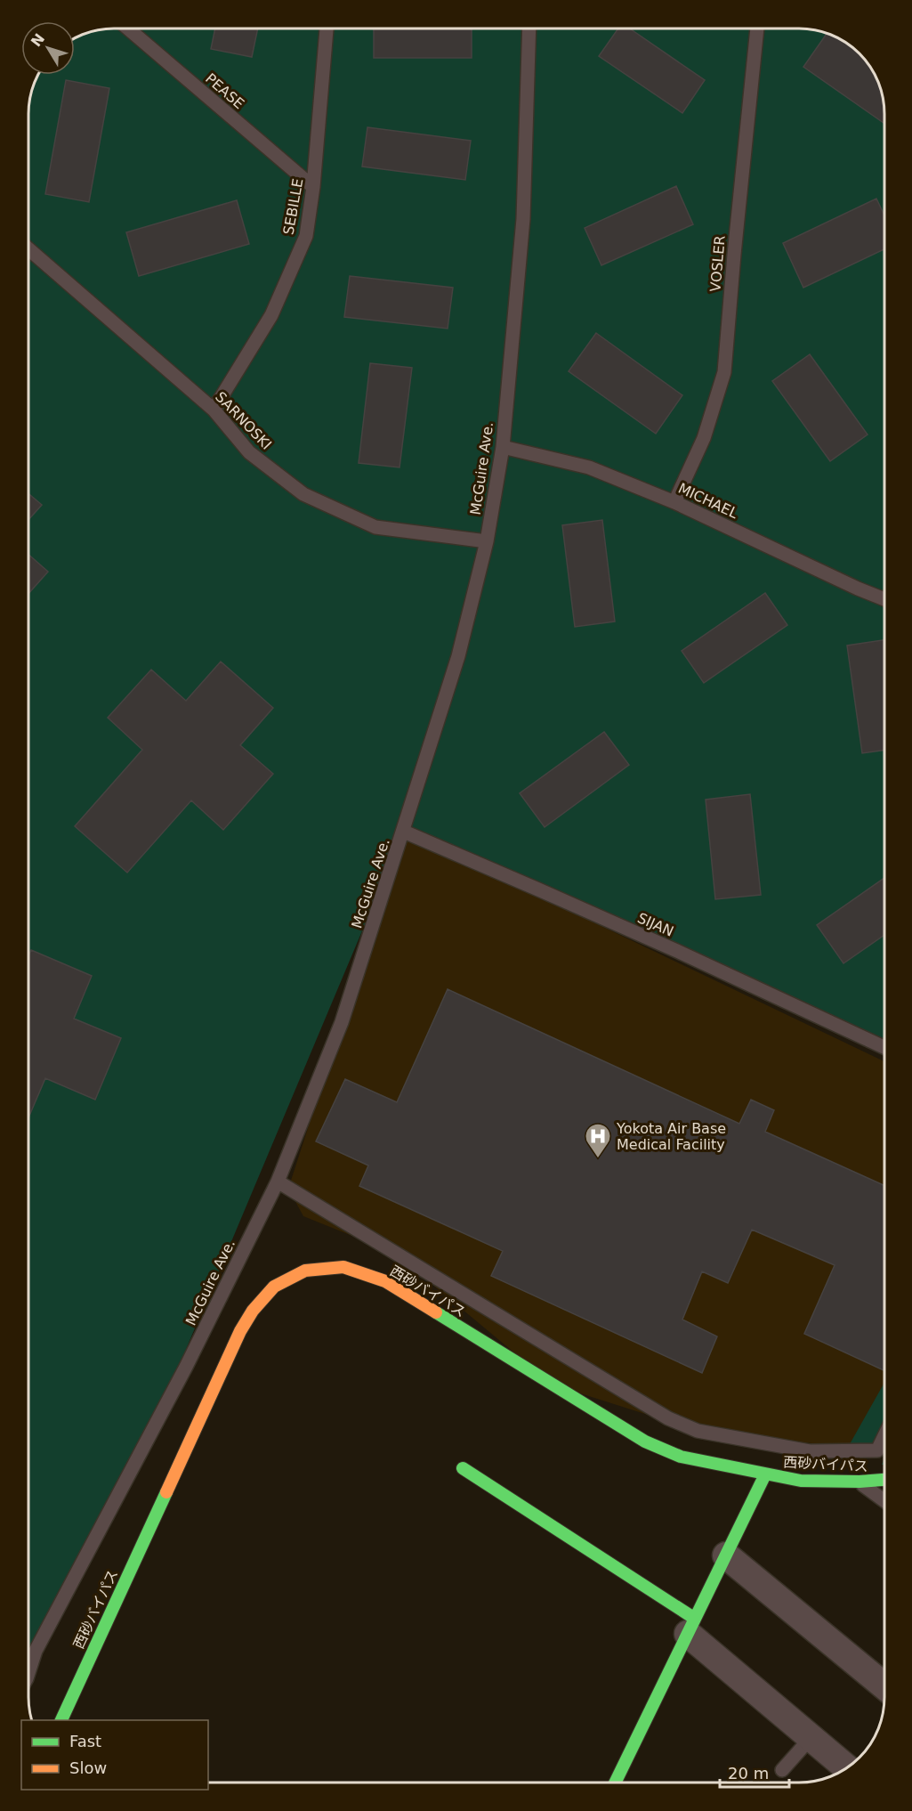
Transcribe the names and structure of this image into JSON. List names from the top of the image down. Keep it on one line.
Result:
{"streets":{"street":["西砂バイパス"],"lane":["PEASE","SEBILLE","VOSLER","SARNOSKI","McGuire Ave.","MICHAEL","SIJAN"]},"crossings":[["PEASE","SEBILLE"],["SEBILLE","SARNOSKI"],["VOSLER","MICHAEL"],["SARNOSKI","McGuire Ave."],["McGuire Ave.","MICHAEL"],["McGuire Ave.","SIJAN"]],"places":{"hospital":["Yokota Air Base Medical Facility"]},"legend":["Fast","Slow"],"scale_bar":"20 m","north":"top left"}
